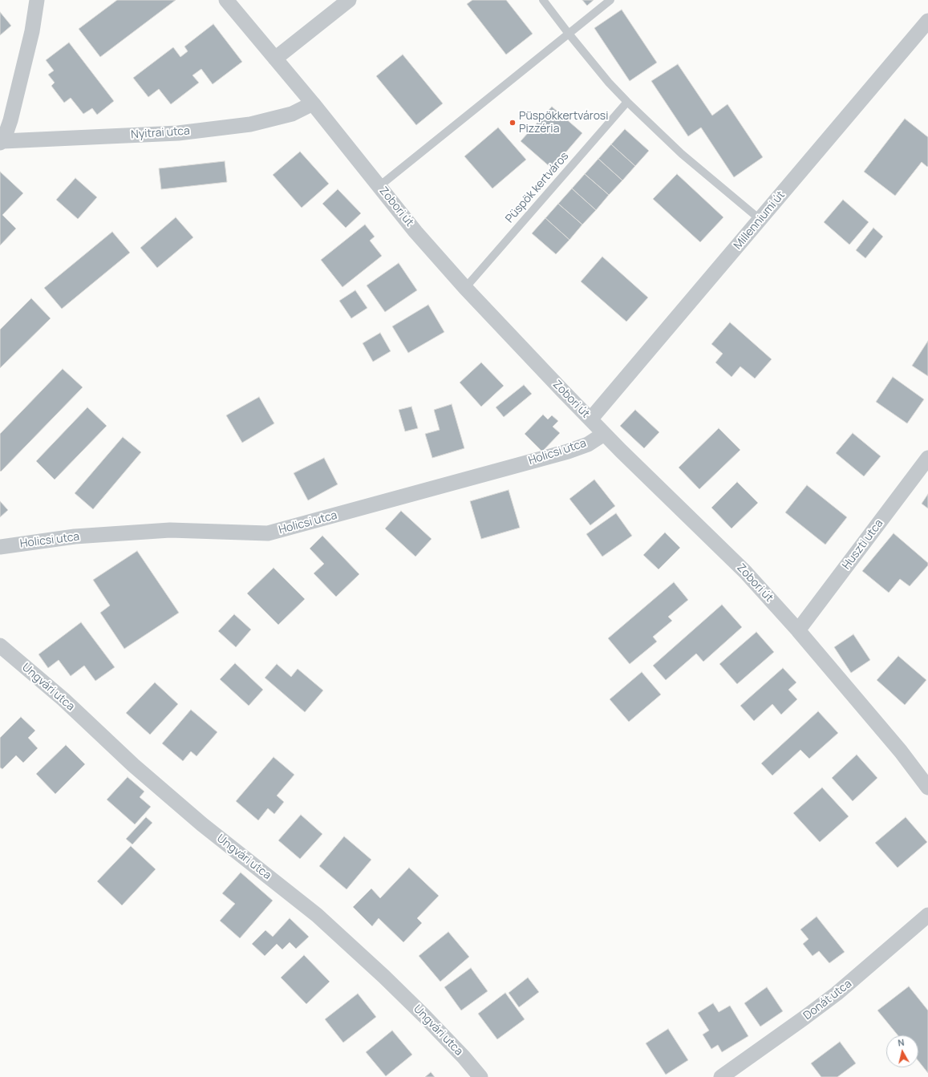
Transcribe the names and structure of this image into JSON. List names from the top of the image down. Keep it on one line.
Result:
{"streets":{"street":["Nyitrai utca","Zobori út","Millenniumi út","Holicsi utca","Huszti utca","Ungvári utca","Donát utca"],"lane":["Püspök kertváros"]},"crossings":[["Nyitrai utca","Zobori út"],["Püspök kertváros","Zobori út"],["Zobori út","Millenniumi út"],["Zobori út","Holicsi utca"],["Zobori út","Huszti utca"]],"places":["Püspökkertvárosi Pizzéria"],"north":"top"}
